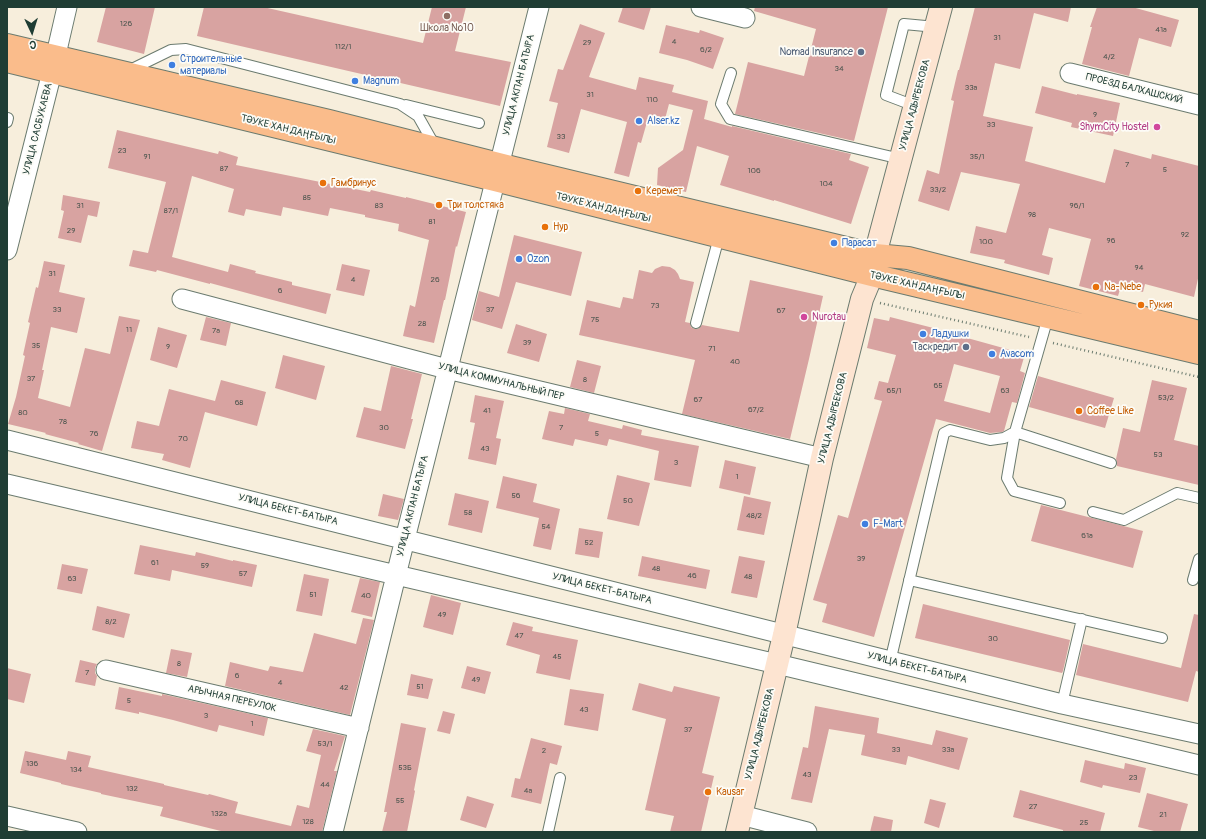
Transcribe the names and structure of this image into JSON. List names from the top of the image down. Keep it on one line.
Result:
{"streets":{"main road":["УЛИЦА АДЫРБЕКОВА","ТӘУКЕ ХАН ДАҢҒЫЛЫ"],"street":["УЛИЦА АКПАН БАТЫРА","ПРОЕЗД БАЛХАШСКИЙ","УЛИЦА САСБУКАЕВА","УЛИЦА КОММУНАЛЬНЫЙ ПЕР","УЛИЦА БЕКЕТ-БАТЫРА","АРЫЧНАЯ ПЕРЕУЛОК"]},"crossings":[["УЛИЦА АКПАН БАТЫРА","ТӘУКЕ ХАН ДАҢҒЫЛЫ"],["УЛИЦА АКПАН БАТЫРА","УЛИЦА КОММУНАЛЬНЫЙ ПЕР"],["УЛИЦА АКПАН БАТЫРА","УЛИЦА БЕКЕТ-БАТЫРА"],["УЛИЦА АКПАН БАТЫРА","АРЫЧНАЯ ПЕРЕУЛОК"],["УЛИЦА АДЫРБЕКОВА","ТӘУКЕ ХАН ДАҢҒЫЛЫ"],["УЛИЦА АДЫРБЕКОВА","УЛИЦА КОММУНАЛЬНЫЙ ПЕР"],["УЛИЦА АДЫРБЕКОВА","УЛИЦА БЕКЕТ-БАТЫРА"],["УЛИЦА САСБУКАЕВА","ТӘУКЕ ХАН ДАҢҒЫЛЫ"]],"places":["Школа №10","Nomad Insurance","Строительные материалы","Magnum","Alser.kz","ShymCity Hostel","Гамбринус","Керемет","Три толстяка","Нур","Парасат","Ozon","Na-Nebe","Рукия","Nurotau","Ладушки","Таскредит","Avacom","Coffee Like","F-Mart","Kausar"],"house_numbers":["126","41а","31","4","29","112/1","6/2","4/2","34","33а","31","110","9","33","33","23","91","35/1","7","87","5","106","104","33/2","85","31","83","96/1","87/1","98","81","29","92","96","100","94","31","4","26","6","73","33","37","67","75","28","11","7а","39","35","9","71","40","37","8","65","65/1","63","53/2","67","68","67/2","41","80","78","30","7","76","5","70","43","53","3","1","56","50","58","48/2","54","61а","52","39","61","59","48","57","46","48","63","51","40","49","8/2","47","30","45","8","7","6","49","4","51","42","5","43","3","1","37","53/1","33","33а","2","136","53Б","134","43","23","44","132","4а","55","27","132а","21","128","25"],"north":"bottom"}
